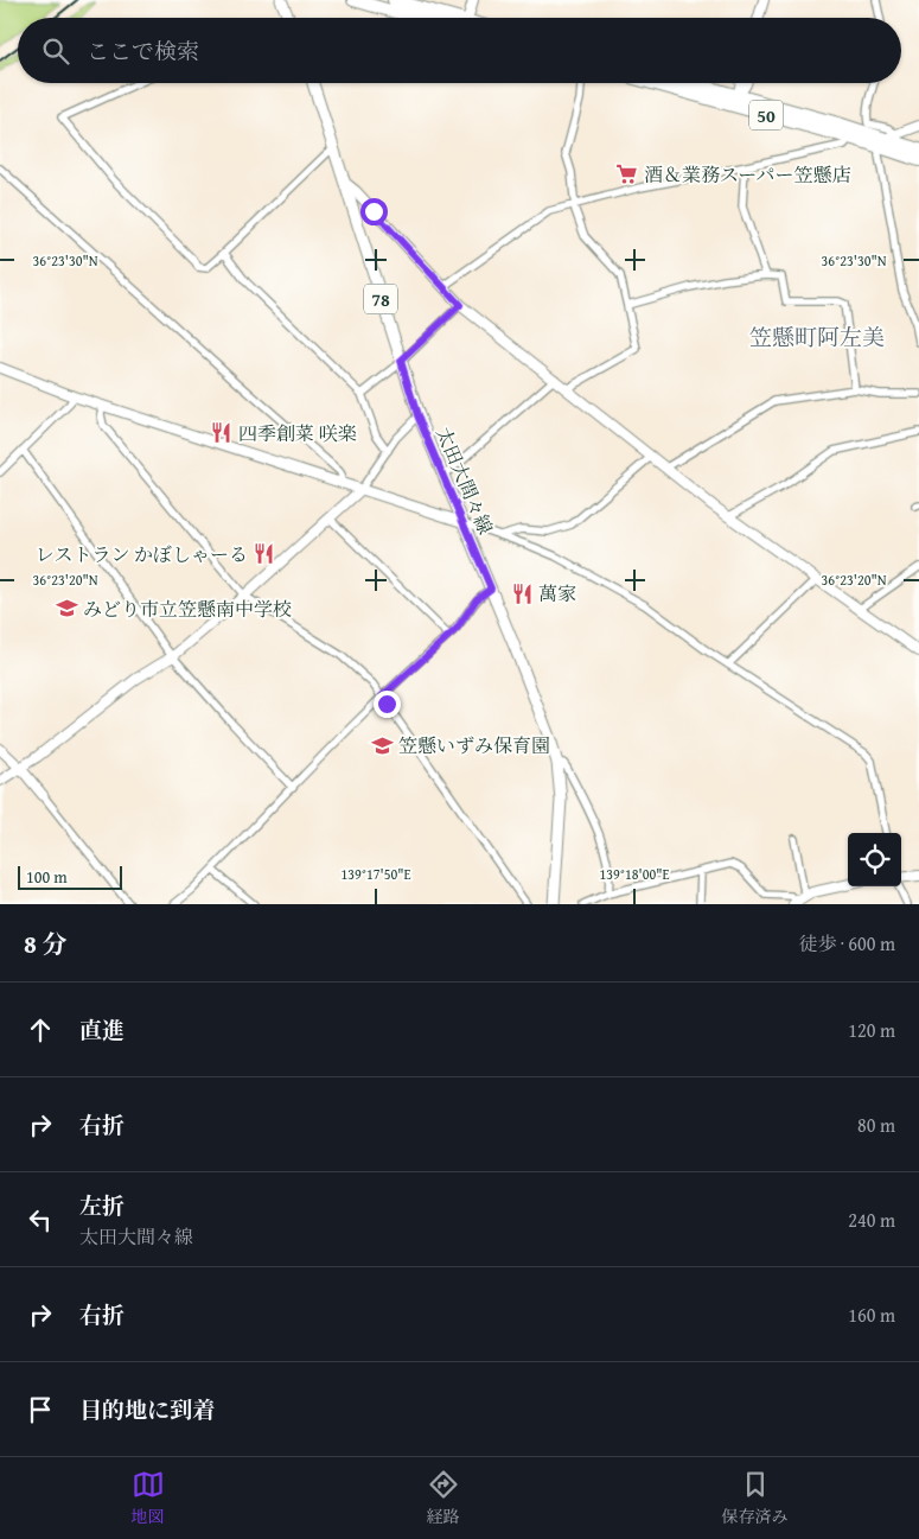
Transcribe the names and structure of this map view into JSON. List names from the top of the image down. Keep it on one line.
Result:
{"streets":{"highway":["50"],"main road":["78","太田大間々線"]},"districts":["笠懸町阿左美"],"places":{"supermarket":["酒＆業務スーパー笠懸店"],"restaurant":["四季創菜 咲楽","レストラン かぼしゃーる","萬家"],"school or university":["みどり市立笠懸南中学校","笠懸いずみ保育園"]},"scale_bar":"100 m","page":{"search":"ここで検索","scale":"100 m","heading":["8 分","徒歩 · 600 m"],"list":[["直進","120 m"],["右折","80 m"],["左折","太田大間々線","240 m"],["右折","160 m"],"目的地に到着"],"nav":["地図","経路","保存済み"]},"coordinates":["36°23'30\"N","36°23'20\"N","139°17'50\"E","139°18'00\"E"]}
